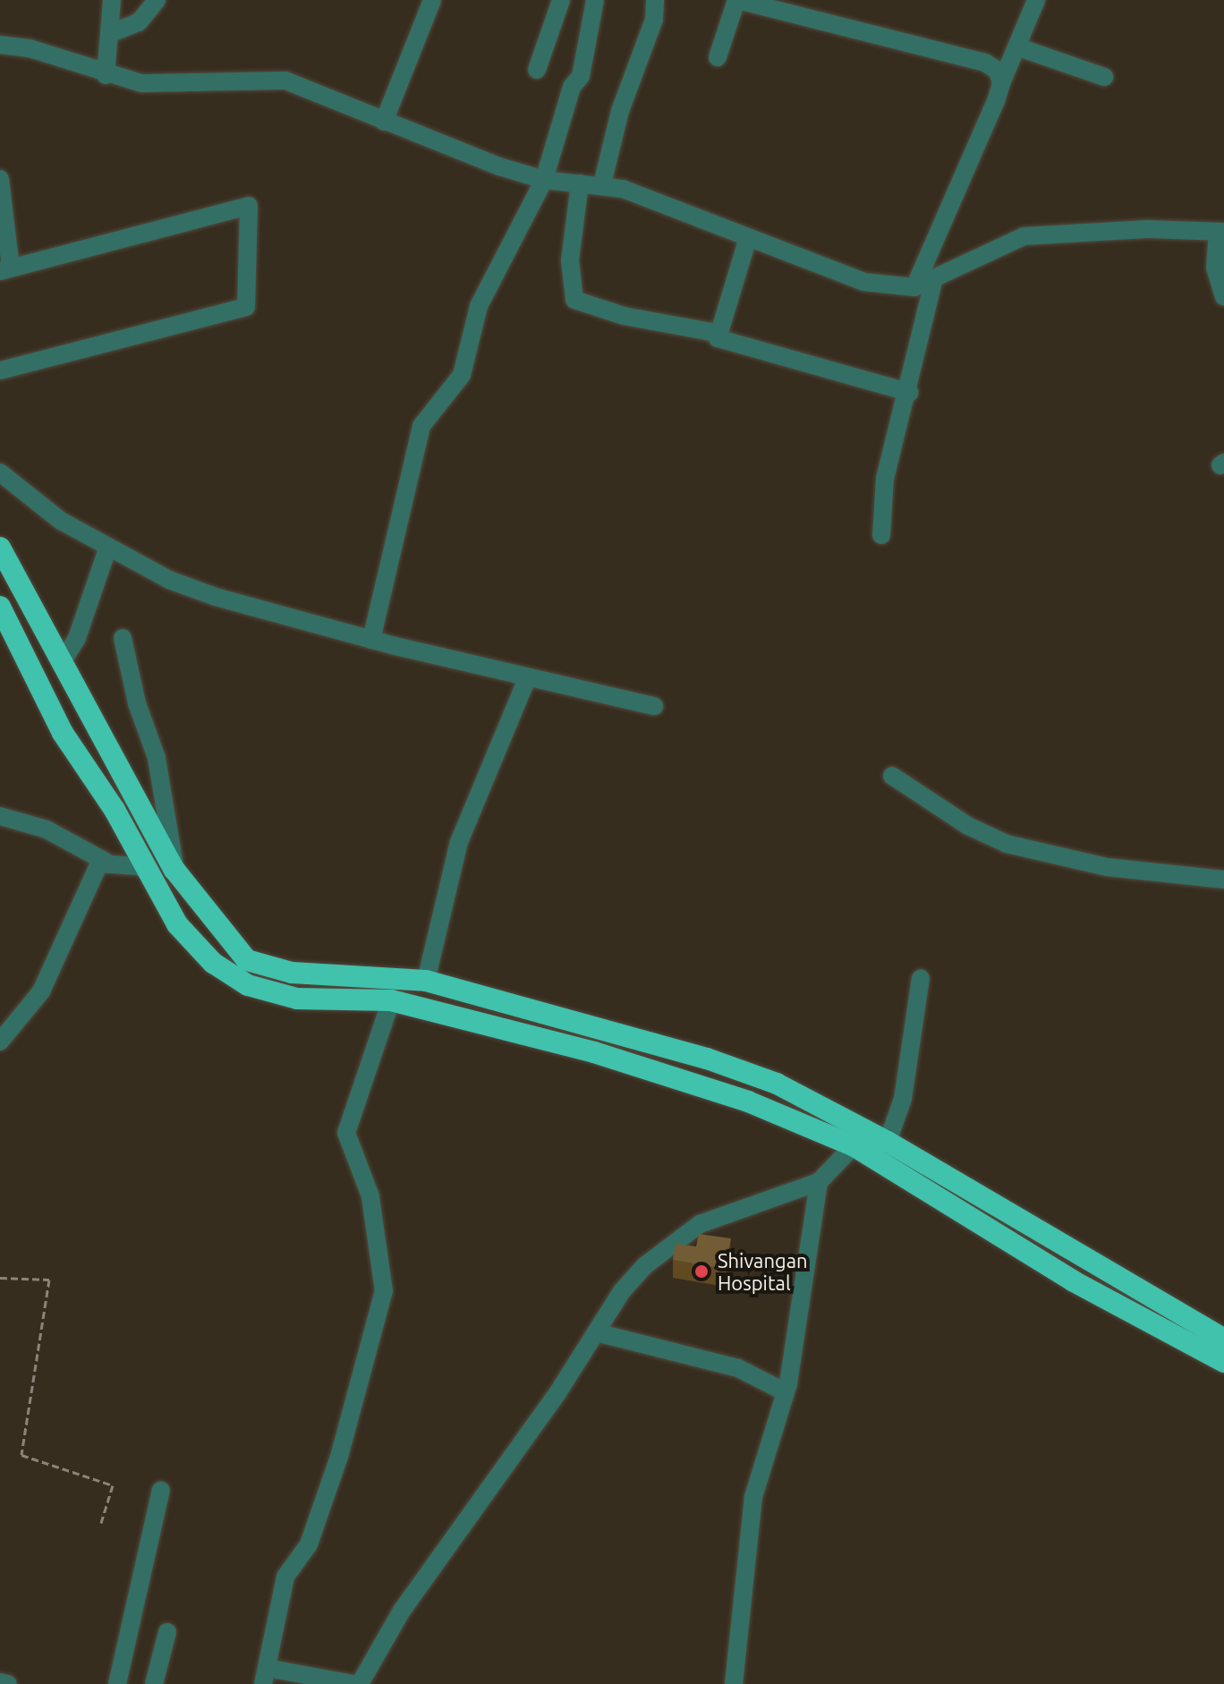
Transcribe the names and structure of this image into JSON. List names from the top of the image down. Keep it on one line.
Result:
{"places":["Shivangan Hospital"]}
